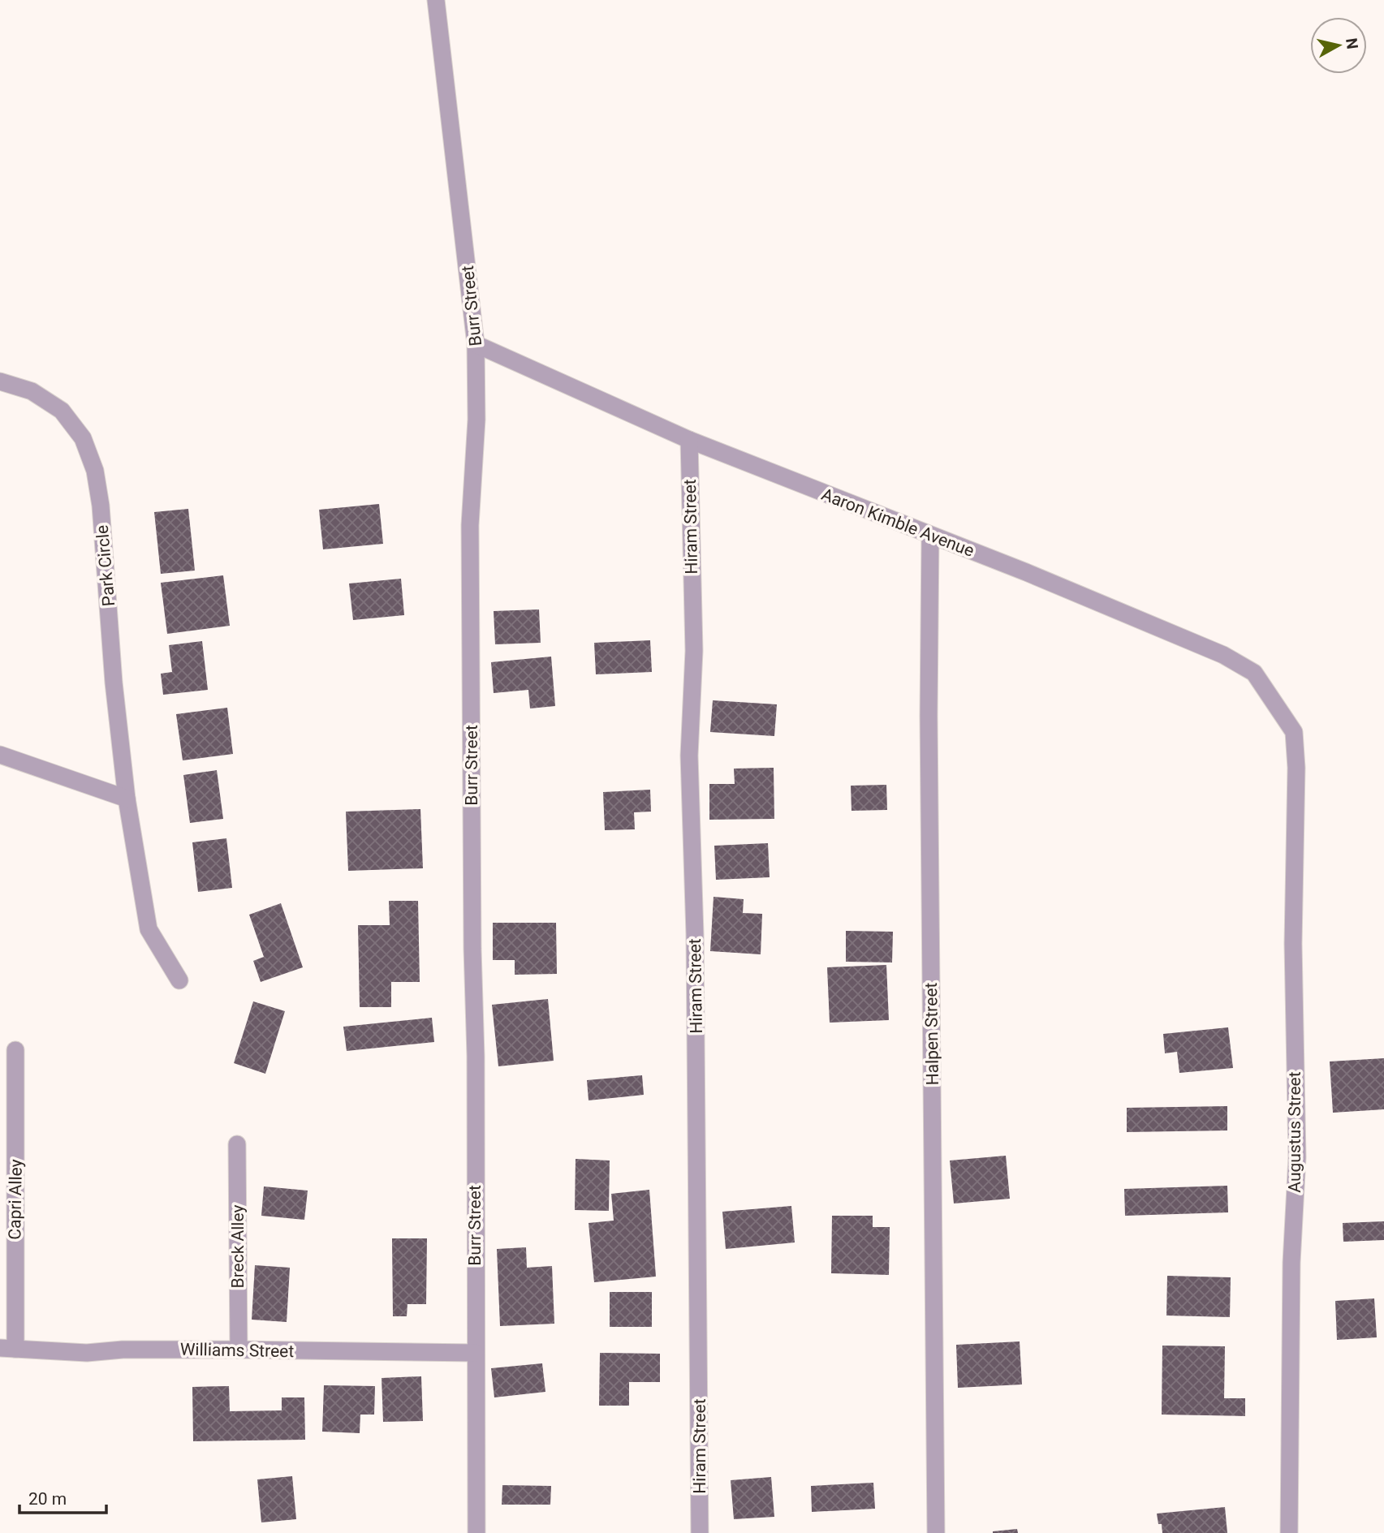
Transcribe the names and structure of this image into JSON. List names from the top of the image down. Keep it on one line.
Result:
{"streets":{"street":["Burr Street","Aaron Kimble Avenue","Hiram Street","Park Circle","Halpen Street","Augustus Street","Capri Alley","Breck Alley","Williams Street"]},"crossings":[["Burr Street","Aaron Kimble Avenue"],["Burr Street","Williams Street"],["Aaron Kimble Avenue","Hiram Street"],["Aaron Kimble Avenue","Halpen Street"],["Aaron Kimble Avenue","Augustus Street"],["Capri Alley","Williams Street"],["Breck Alley","Williams Street"]],"scale_bar":"20 m","north":"right"}
